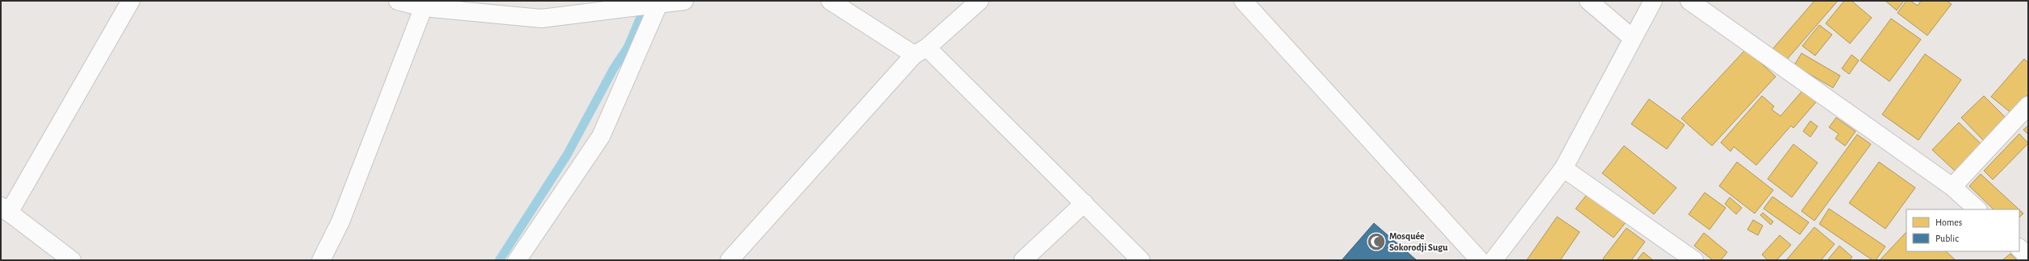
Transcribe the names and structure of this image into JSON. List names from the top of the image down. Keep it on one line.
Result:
{"places":{"mosque":["Mosquée Sokorodji Sugu"]},"legend":["Homes","Public"]}
